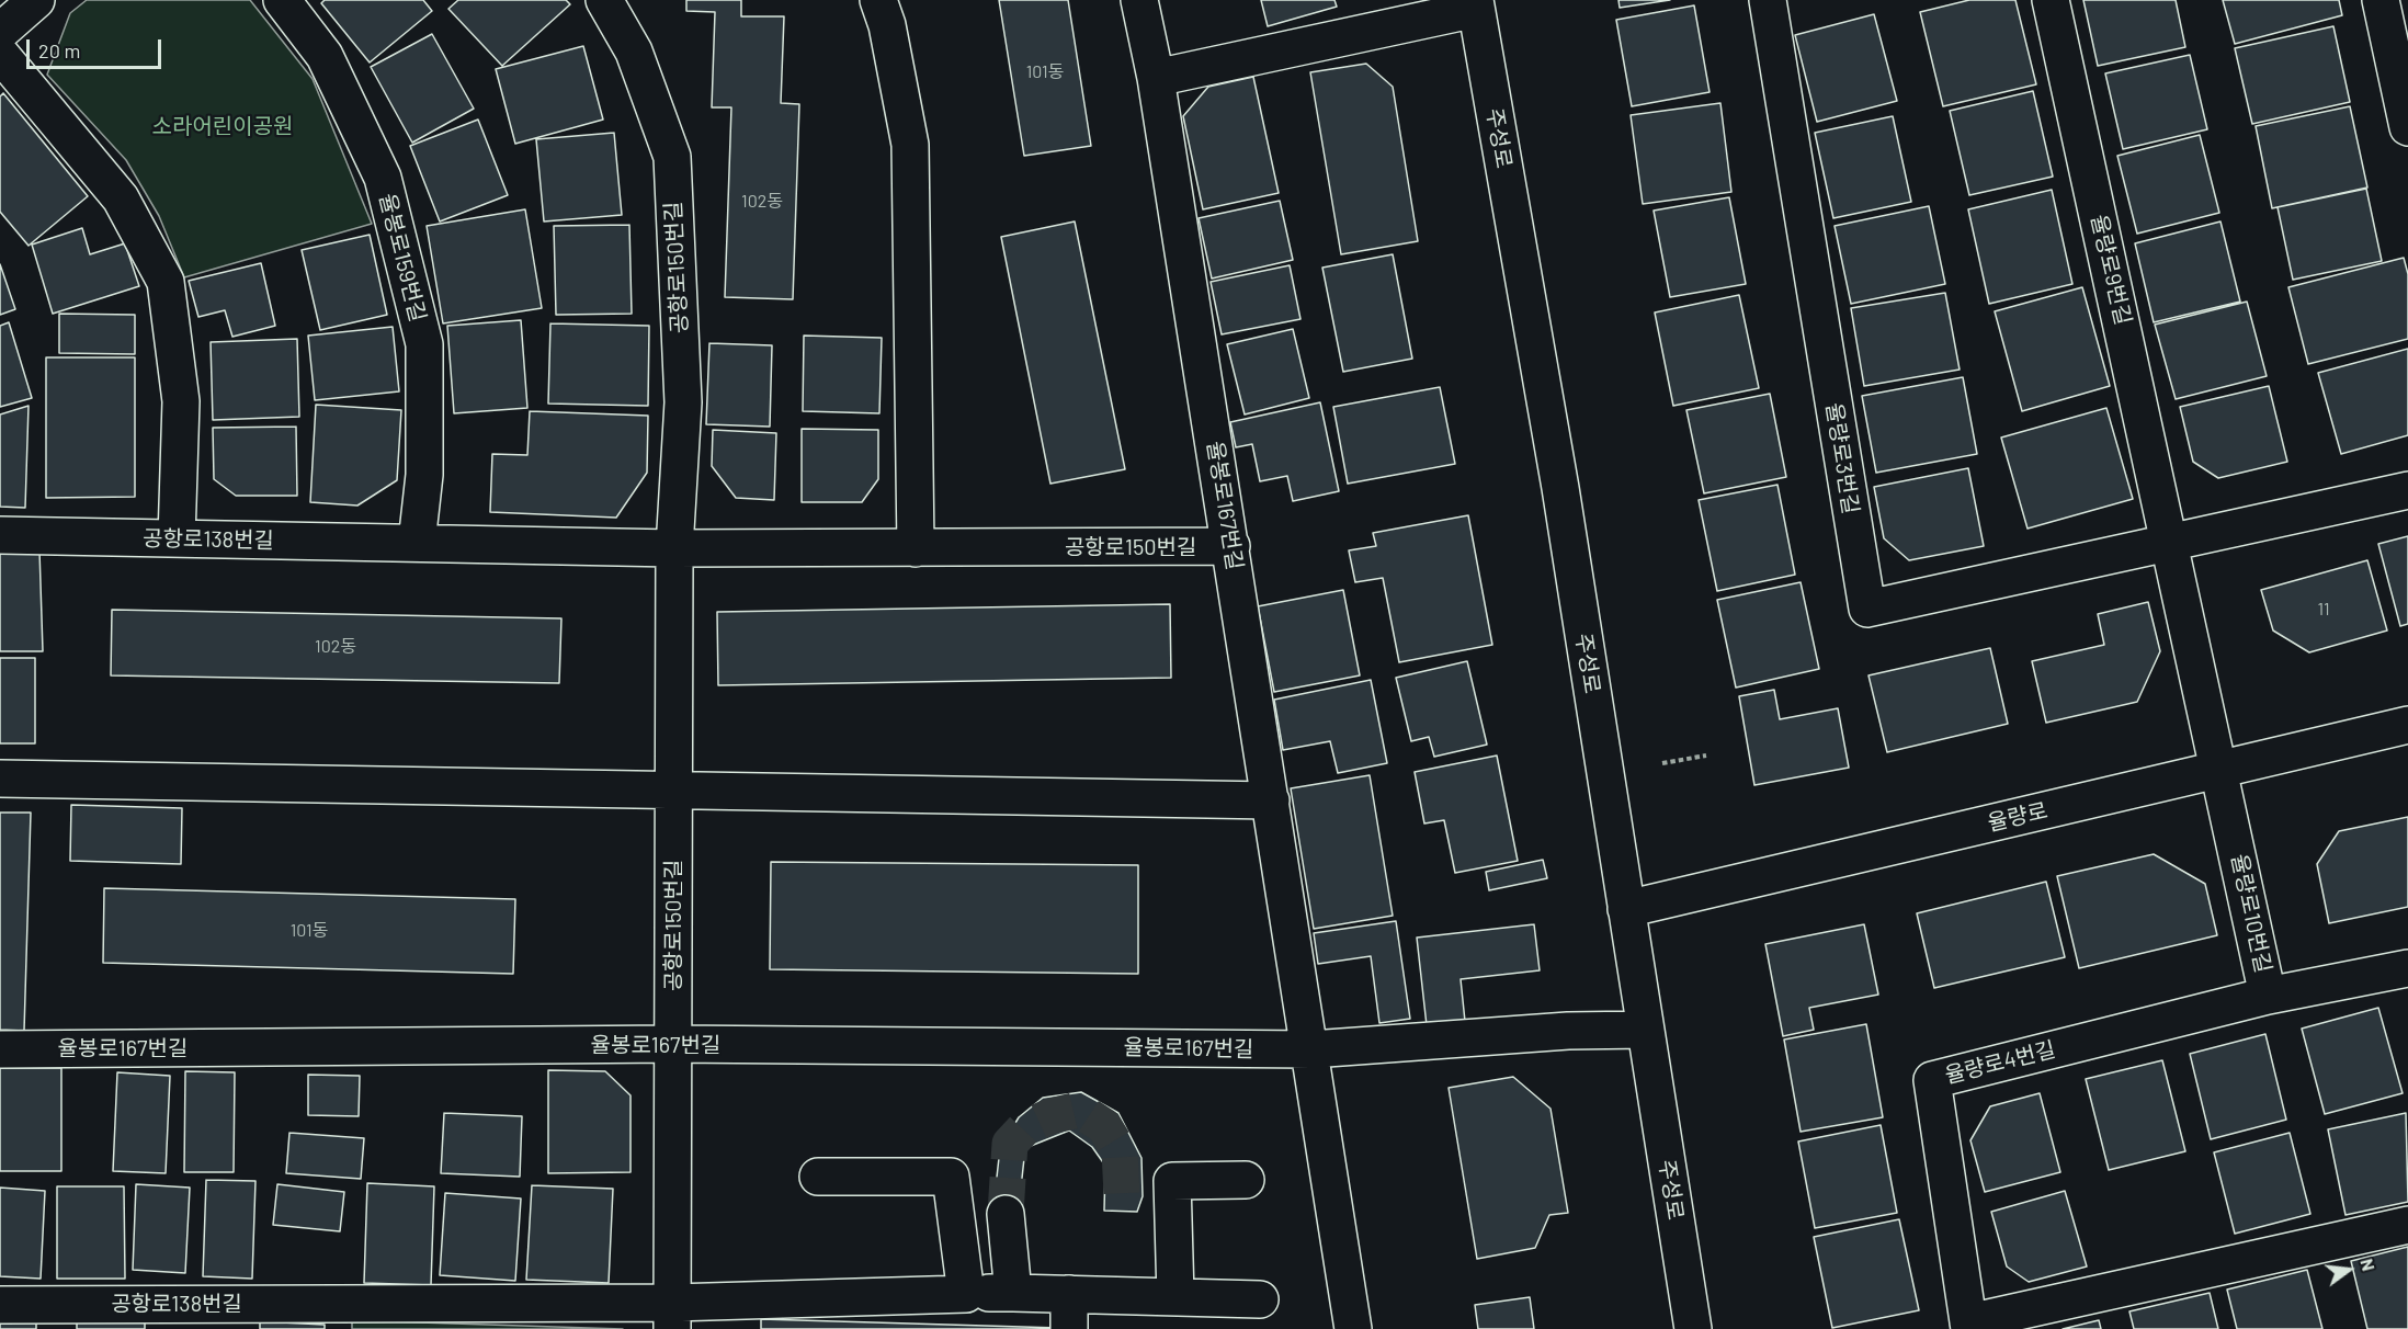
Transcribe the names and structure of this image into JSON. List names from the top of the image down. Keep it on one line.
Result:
{"streets":{"street":["주성로","율봉로159번길","공항로150번길","율량로9번길","율량로3번길","율봉로167번길","공항로138번길","율량로","율량로10번길","율량로4번길"]},"crossings":[["주성로","율량로"],["율봉로159번길","공항로150번길"],["율봉로159번길","공항로138번길"],["공항로150번길","율봉로167번길"],["공항로150번길","공항로138번길"],["율량로9번길","율량로3번길"],["율량로9번길","율량로"],["율량로9번길","율량로10번길"],["율량로","율량로10번길"],["율량로10번길","율량로4번길"]],"parks":["소라어린이공원"],"house_numbers":["101동","102동","11","102동","101동"],"scale_bar":"20 m","north":"right"}
